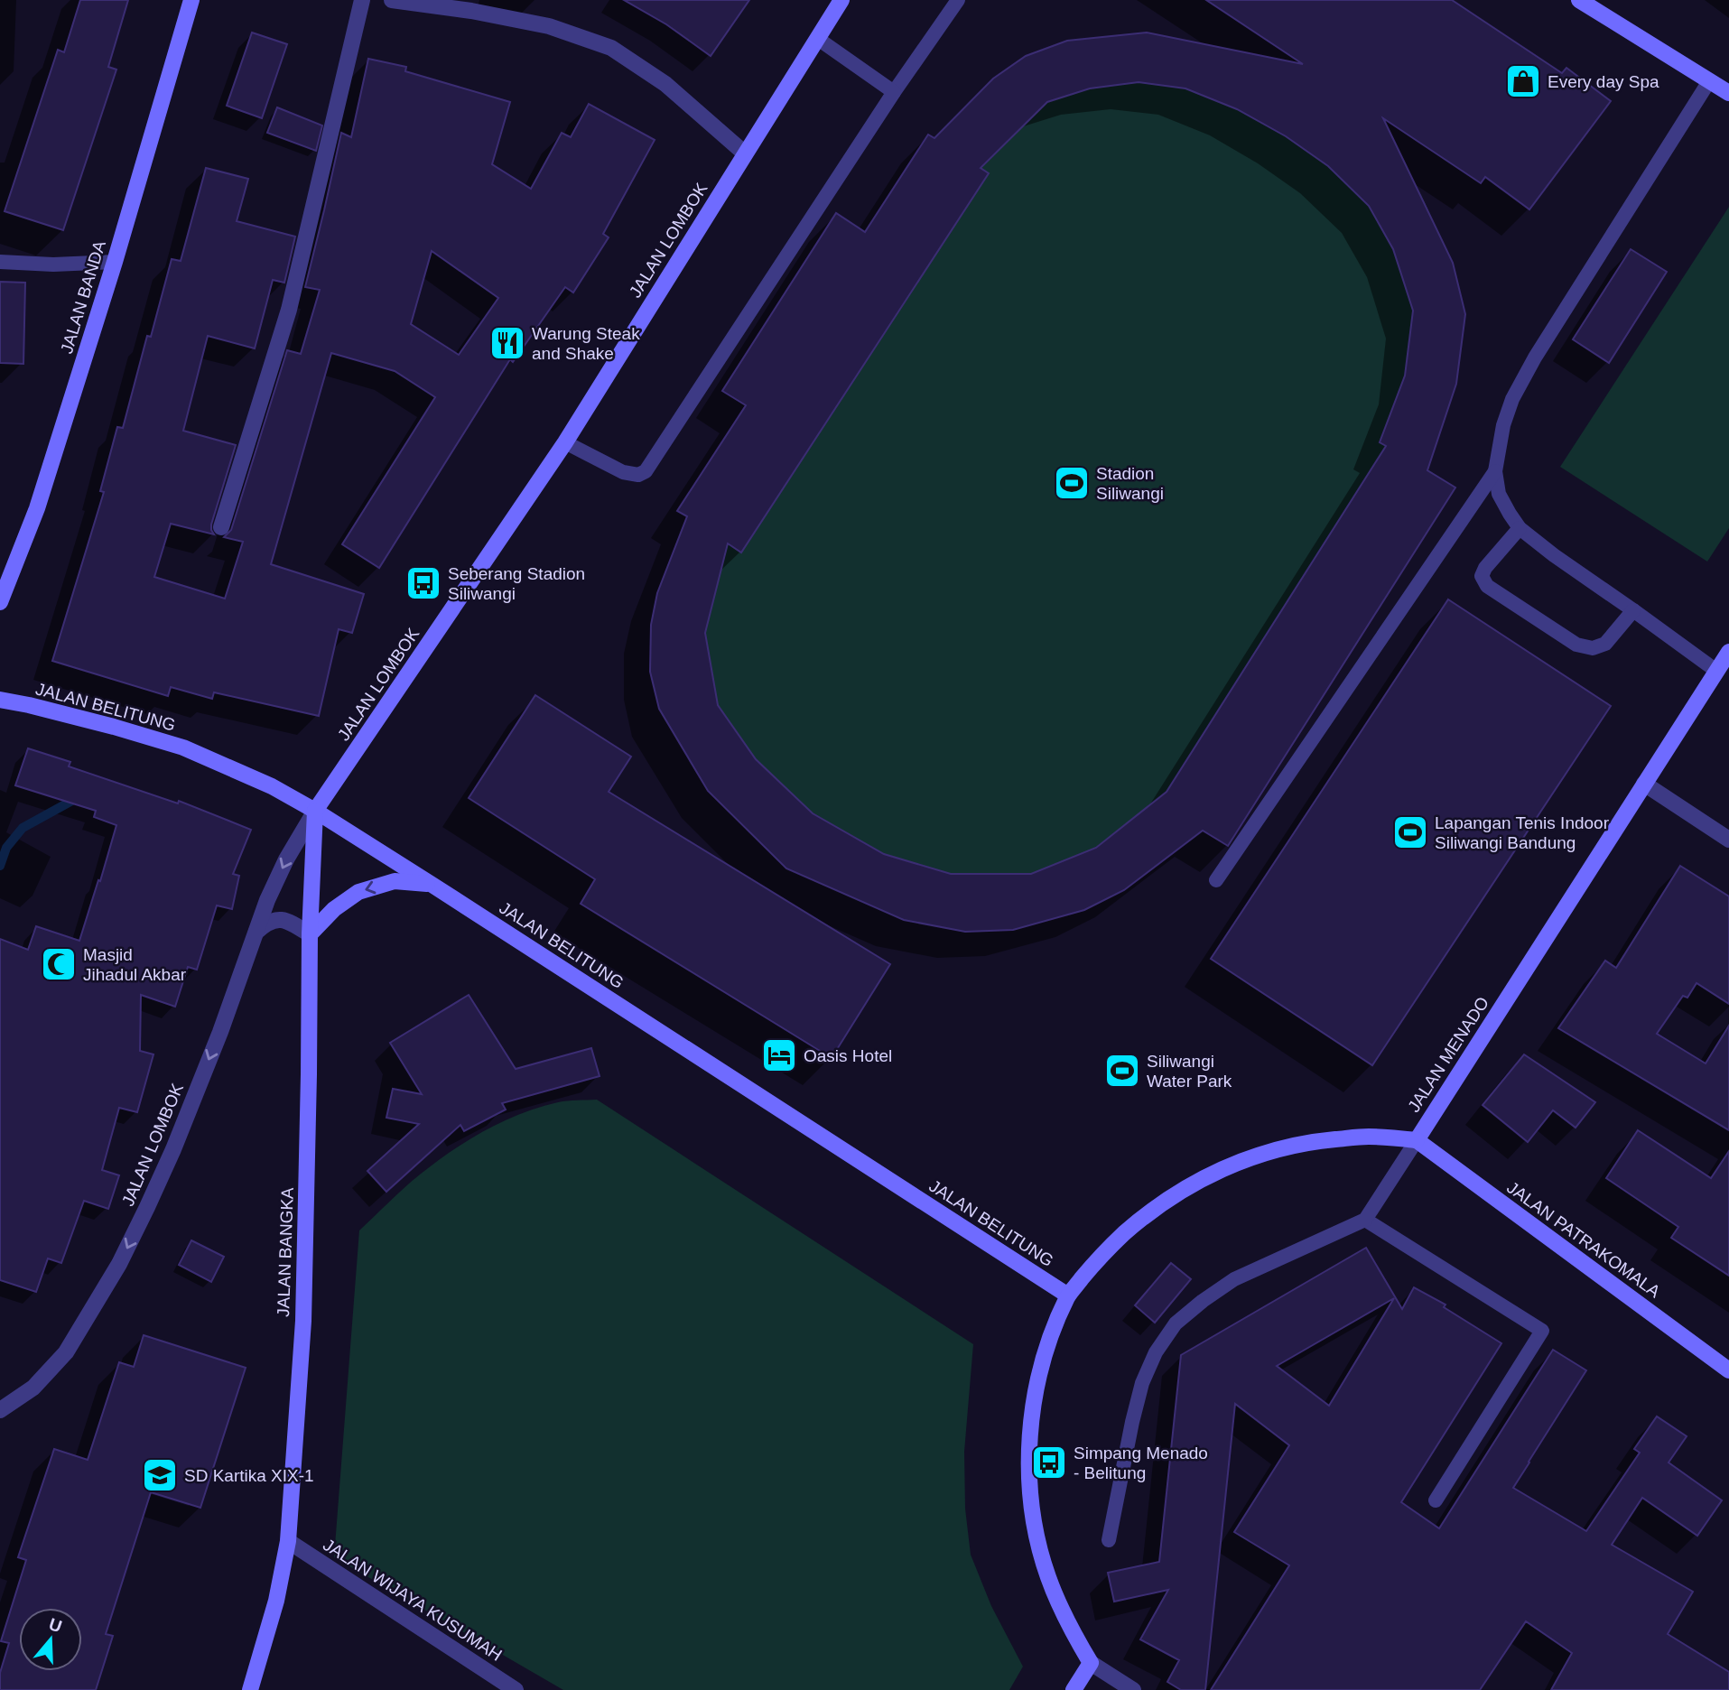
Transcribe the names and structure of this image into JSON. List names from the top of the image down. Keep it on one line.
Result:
{"streets":{"street":["JALAN LOMBOK","JALAN BANDA","JALAN BELITUNG","JALAN MENADO","JALAN PATRAKOMALA","JALAN BANGKA","JALAN WIJAYA KUSUMAH"]},"crossings":[["JALAN LOMBOK","JALAN BELITUNG"],["JALAN LOMBOK","JALAN BANGKA"],["JALAN BELITUNG","JALAN MENADO"],["JALAN BELITUNG","JALAN BANGKA"],["JALAN MENADO","JALAN PATRAKOMALA"],["JALAN BANGKA","JALAN WIJAYA KUSUMAH"]],"one_way":["JALAN LOMBOK"],"places":{"shop":["Every day Spa"],"restaurant":["Warung Steak and Shake"],"sports":["Stadion Siliwangi","Lapangan Tenis Indoor Siliwangi Bandung","Siliwangi Water Park"],"bus stop":["Seberang Stadion Siliwangi","Simpang Menado - Belitung"],"mosque":["Masjid Jihadul Akbar"],"hotel":["Oasis Hotel"],"school or university":["SD Kartika XIX-1"]},"north":"top"}
